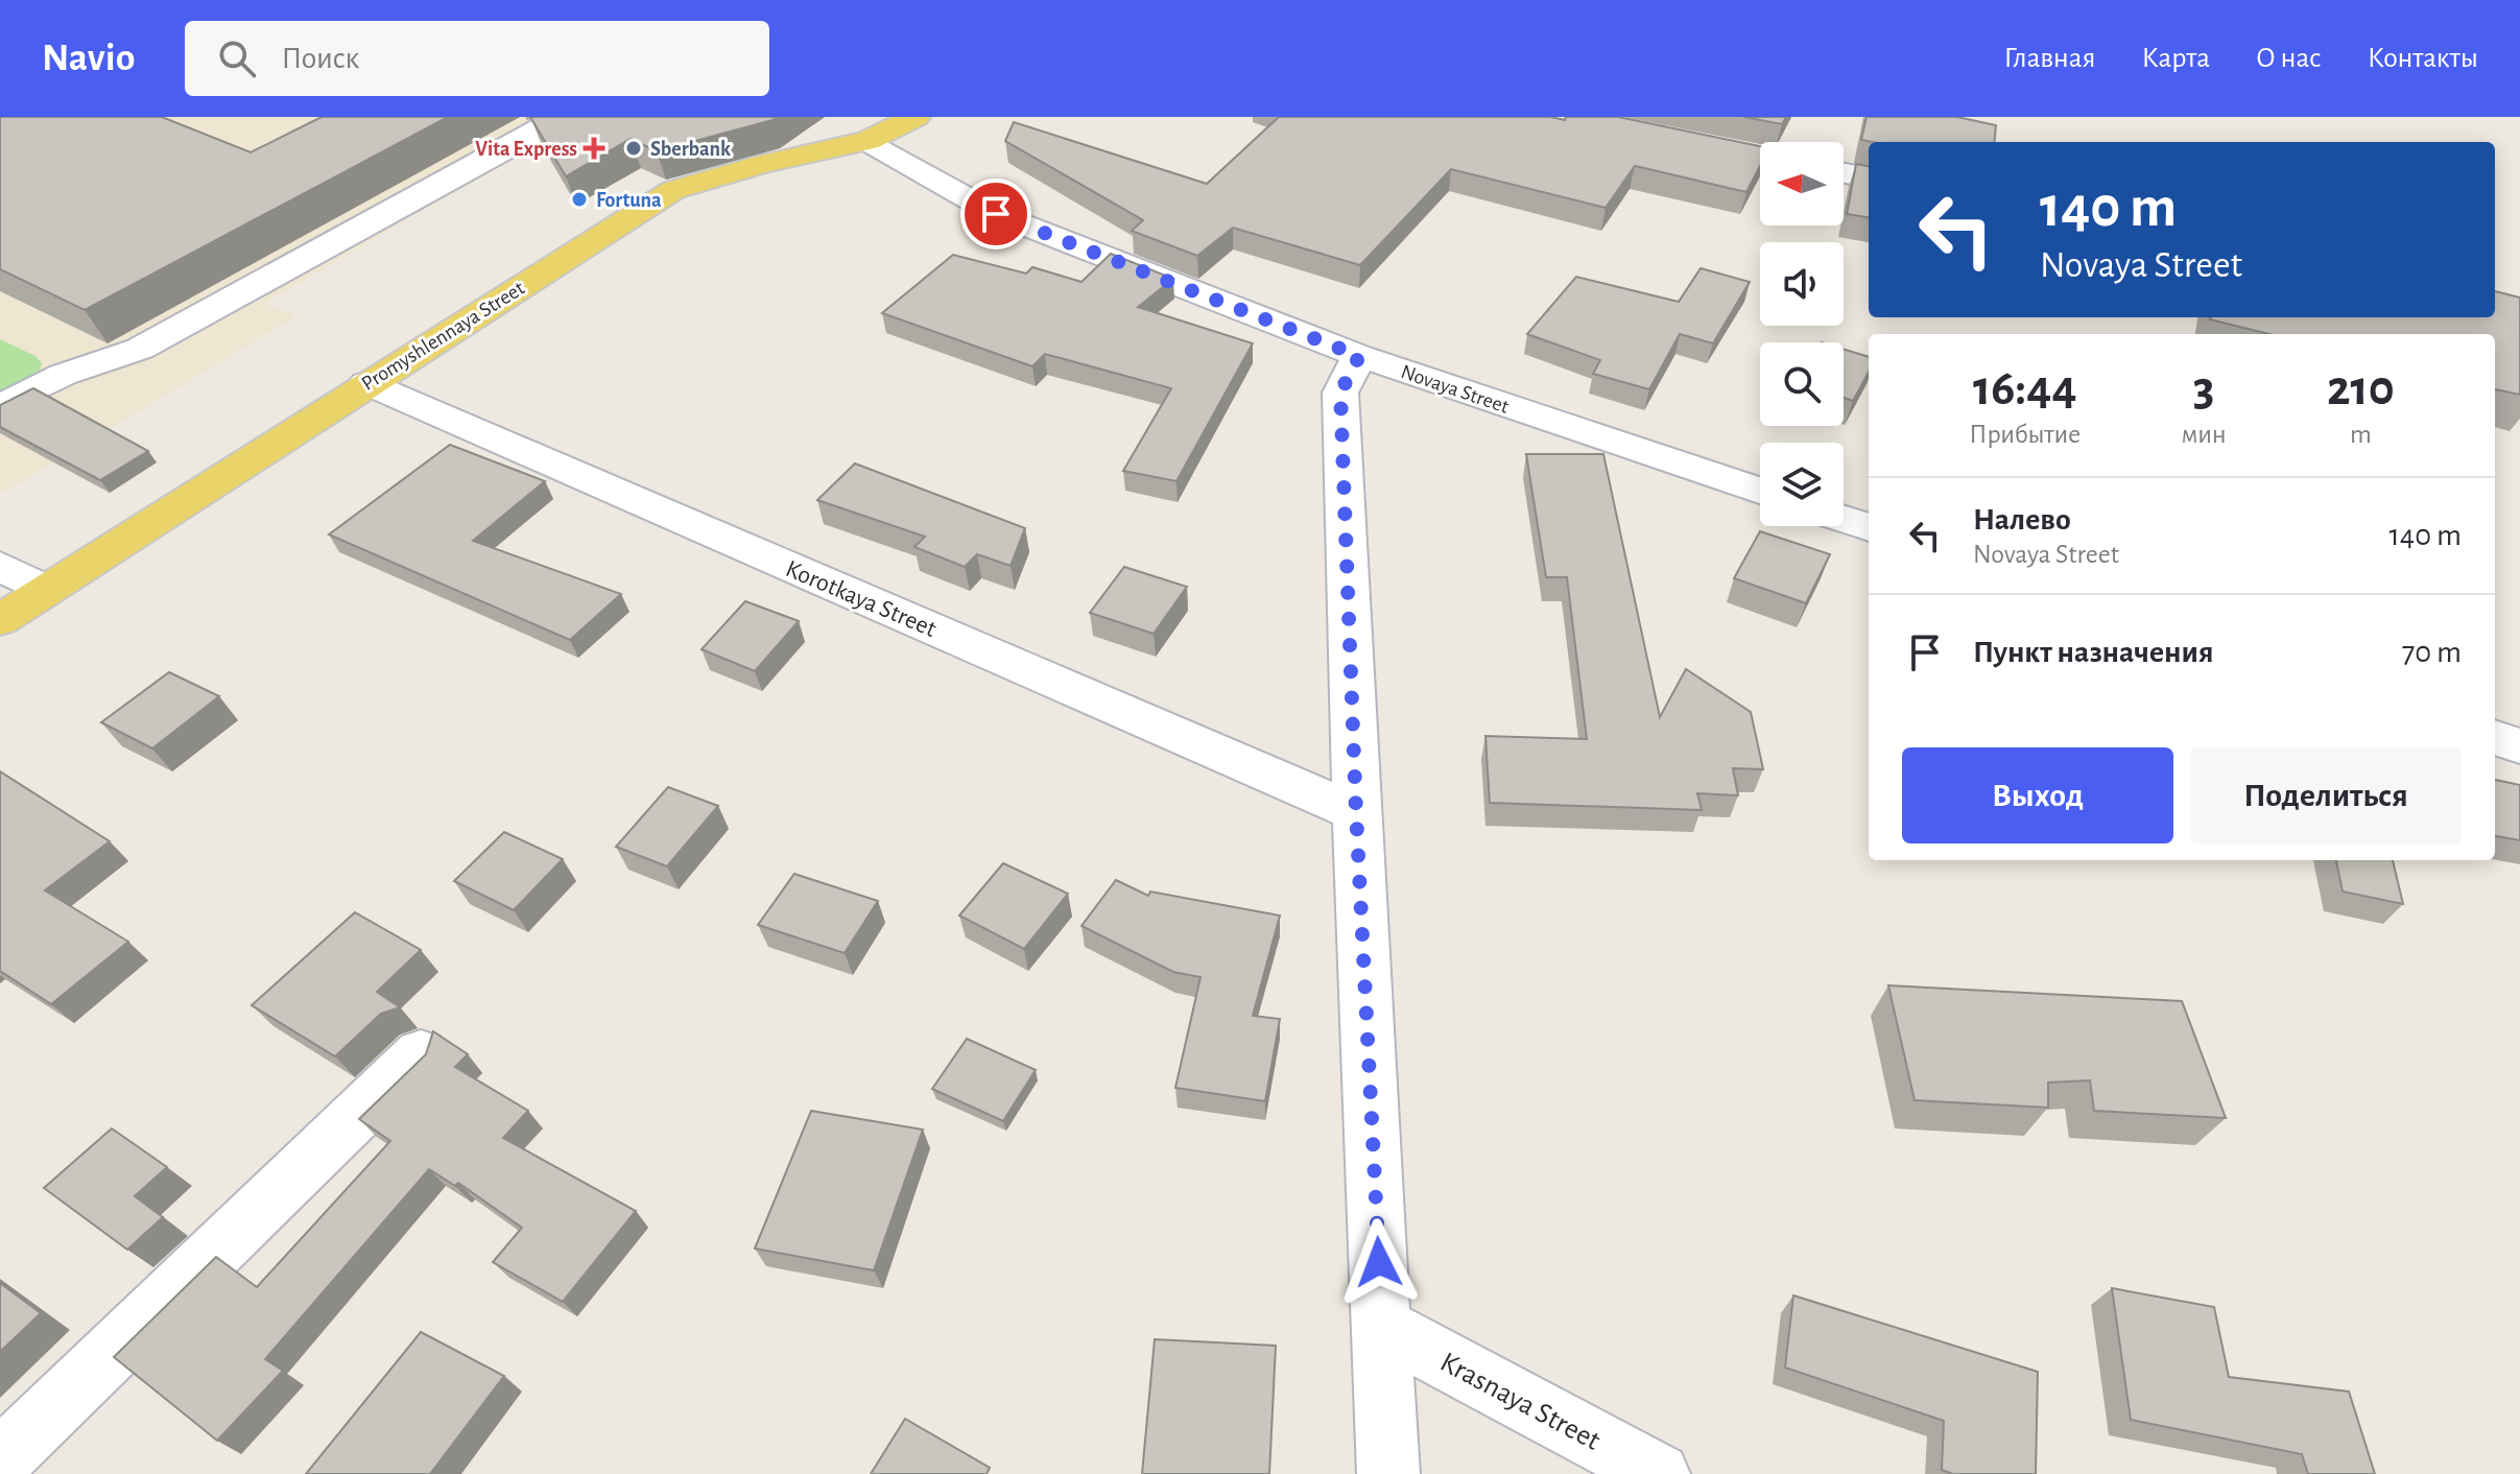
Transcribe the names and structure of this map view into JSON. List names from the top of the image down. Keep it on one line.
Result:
{"streets":{"main road":["Promyshlennaya Street"],"street":["Novaya Street","Korotkaya Street","Krasnaya Street"]},"crossings":[["Promyshlennaya Street","Novaya Street"],["Promyshlennaya Street","Korotkaya Street"]],"places":{"health":["Vita Express"],"other":["Sberbank","Fortuna"]},"north":"left","page":{"header":"Navio","search":"Поиск","nav":["Главная","Карта","О нас","Контакты"],"turn":["140 m","Novaya Street"],"eta":["16:44","Прибытие","3","мин","210","m"],"list":[{"name":"Налево","note":"Novaya Street","value":"140 m"},{"name":"Пункт назначения","value":"70 m"}],"buttons":["Выход","Поделиться"]}}
